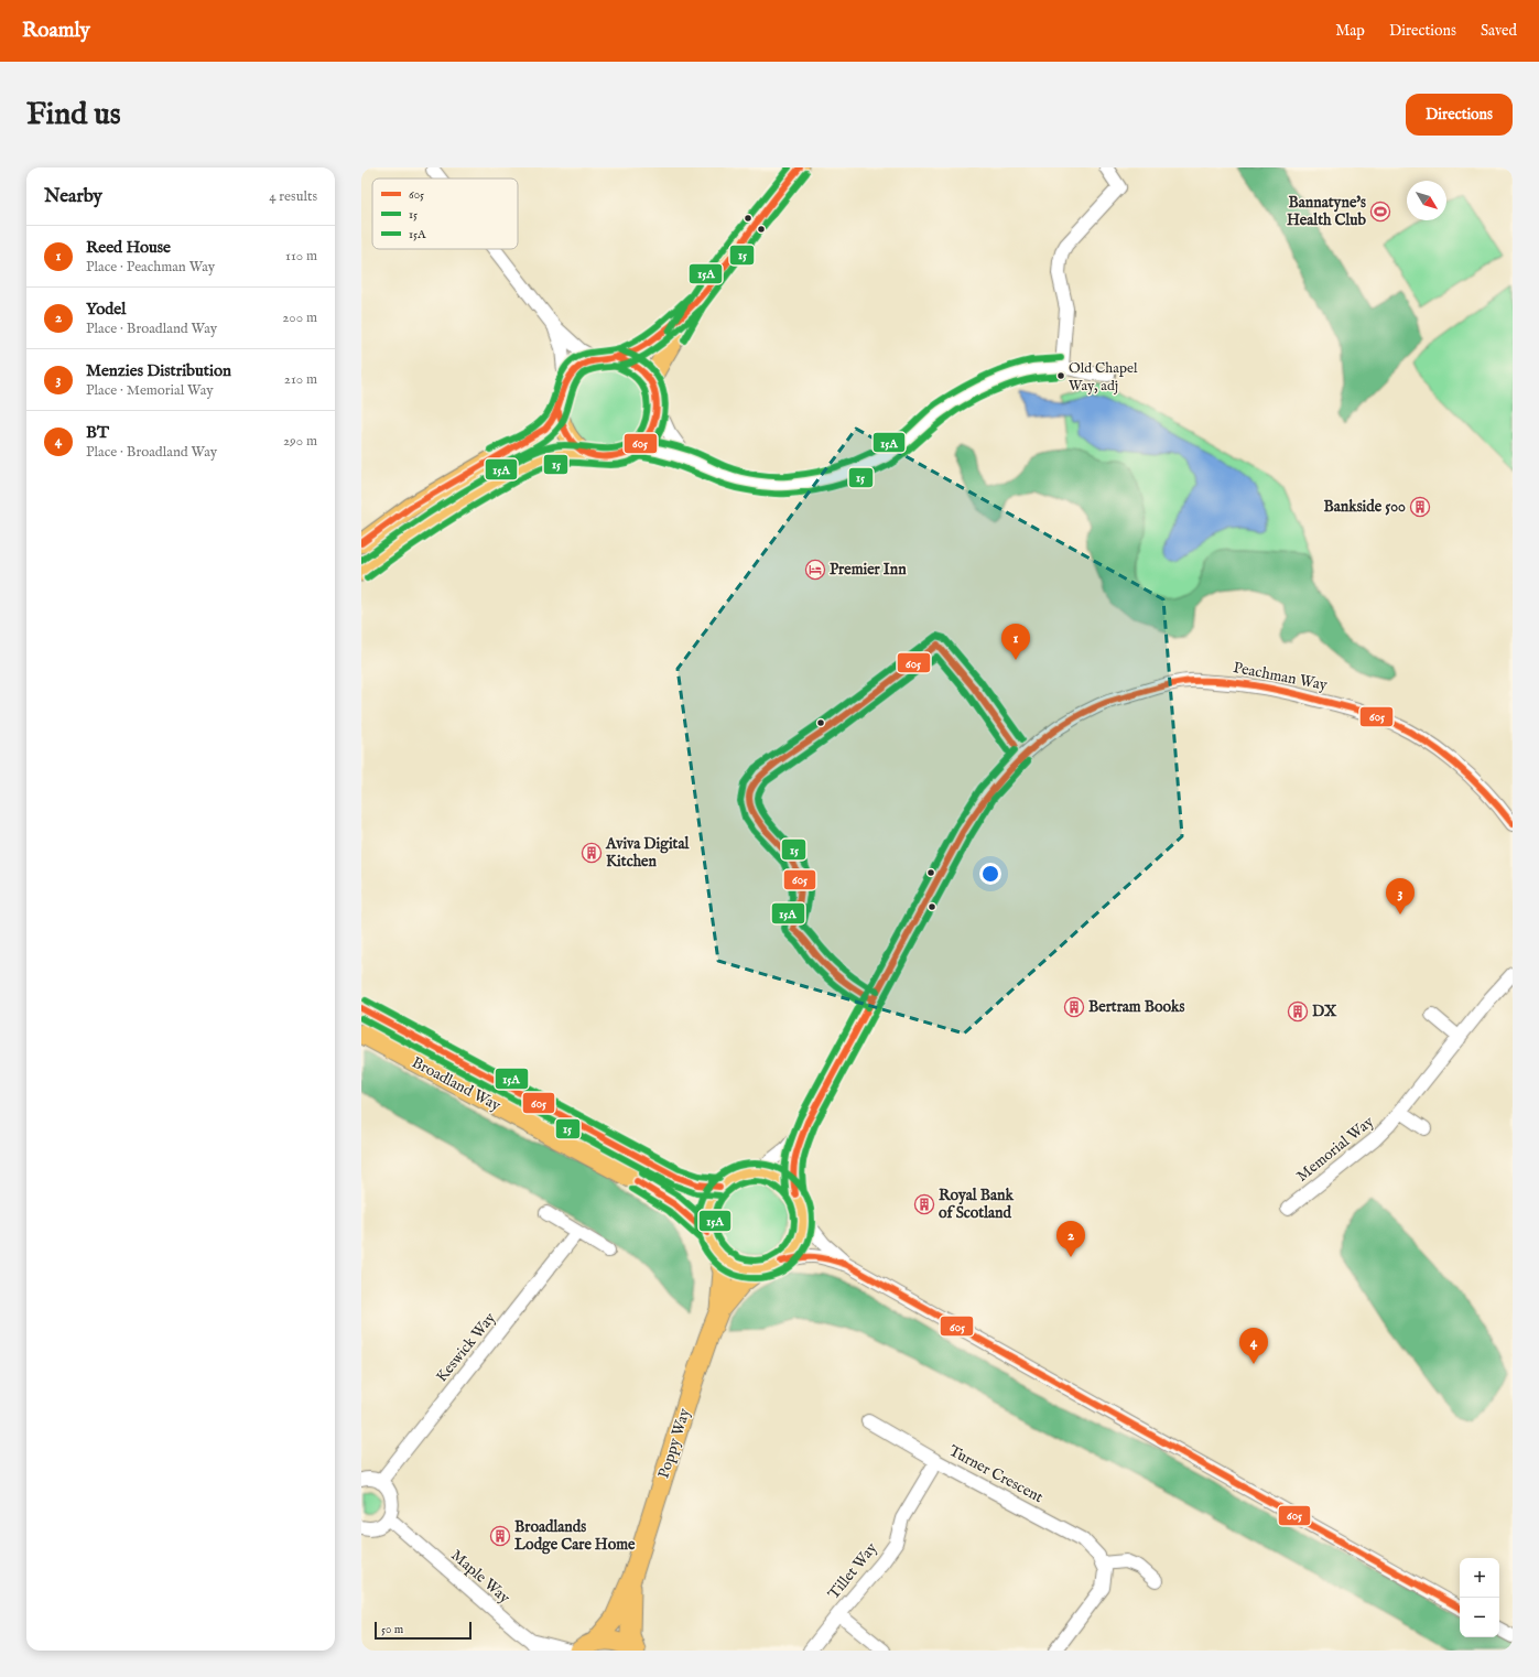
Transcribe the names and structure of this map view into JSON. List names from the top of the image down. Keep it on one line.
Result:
{"streets":{"highway":["Broadland Way","Poppy Way"],"street":["Peachman Way","Memorial Way","Keswick Way","Turner Crescent","Tillet Way","Maple Way"]},"crossings":[["Peachman Way","Broadland Way"],["Peachman Way","Poppy Way"],["Broadland Way","Poppy Way"],["Turner Crescent","Tillet Way"]],"places":{"sports":["Bannatyne's Health Club"],"other":["Old Chapel Way, adj"],"building":["Bankside 500","Aviva Digital Kitchen","Bertram Books","DX","Royal Bank of Scotland","Broadlands Lodge Care Home"],"hotel":["Premier Inn"]},"lines":["transit line 605","transit line 15A","transit line 15"],"legend":["605","15","15A"],"scale_bar":"50 m","north":"bottom right","page":{"header":"Roamly","nav":["Map","Directions","Saved"],"buttons":"Directions","title":"Find us","heading":["Nearby","4 results"],"list":[{"mark":"1","name":"Reed House","note":"Place · Peachman Way","value":"110 m"},{"mark":"2","name":"Yodel","note":"Place · Broadland Way","value":"200 m"},{"mark":"3","name":"Menzies Distribution","note":"Place · Memorial Way","value":"210 m"},{"mark":"4","name":"BT","note":"Place · Broadland Way","value":"290 m"}],"pins":["1","3","2","4"],"map_buttons":["+","−"],"scale":"50 m"}}
